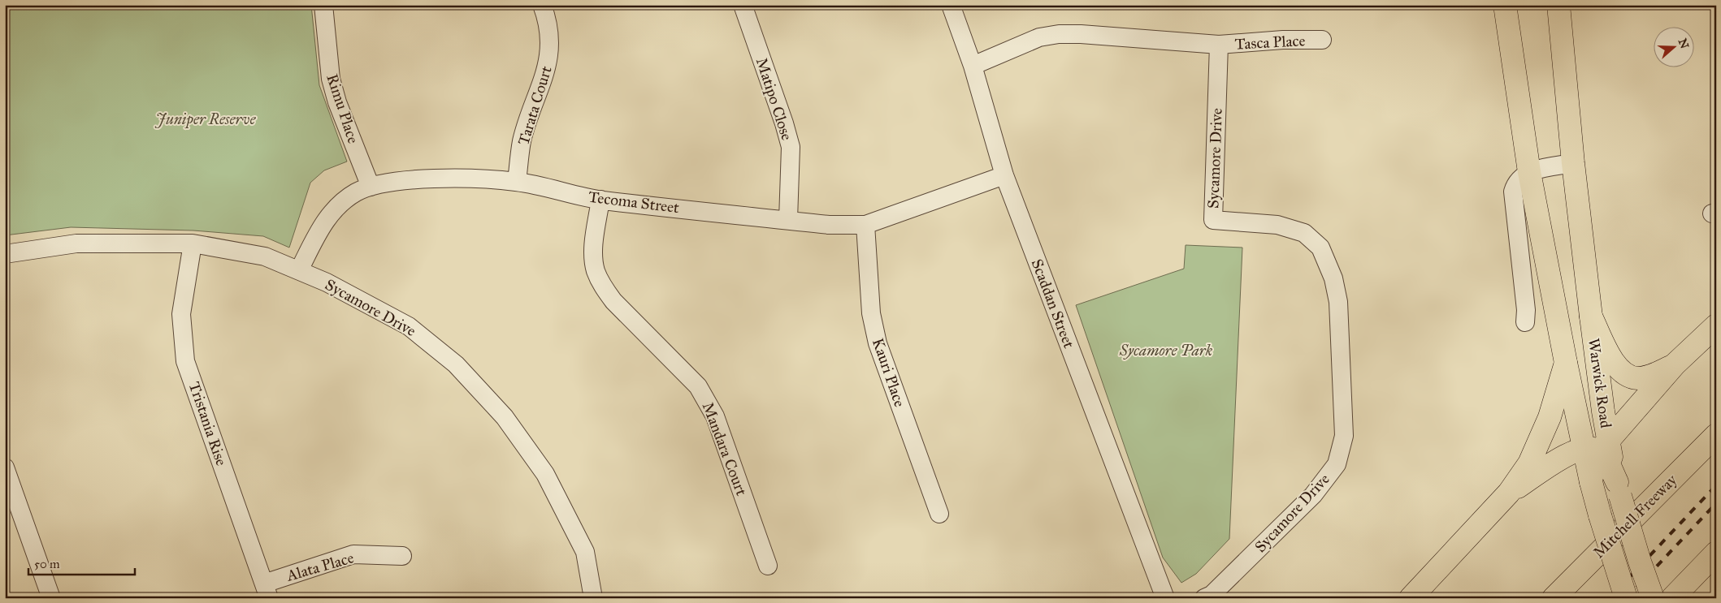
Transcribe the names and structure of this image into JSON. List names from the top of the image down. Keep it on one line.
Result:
{"streets":{"main road":["Warwick Road","Mitchell Freeway"],"street":["Tasca Place","Matipo Close","Tarata Court","Rimu Place","Sycamore Drive","Tecoma Street","Scaddan Street","Kauri Place","Tristania Rise","Mandara Court","Alata Place"]},"crossings":[["Tasca Place","Sycamore Drive"],["Matipo Close","Tecoma Street"],["Tarata Court","Tecoma Street"],["Rimu Place","Tecoma Street"],["Sycamore Drive","Tecoma Street"],["Sycamore Drive","Tristania Rise"],["Tecoma Street","Scaddan Street"],["Tecoma Street","Kauri Place"],["Tecoma Street","Mandara Court"],["Tristania Rise","Alata Place"]],"parks":["Juniper Reserve","Sycamore Park"],"scale_bar":"50 m","north":"right"}
